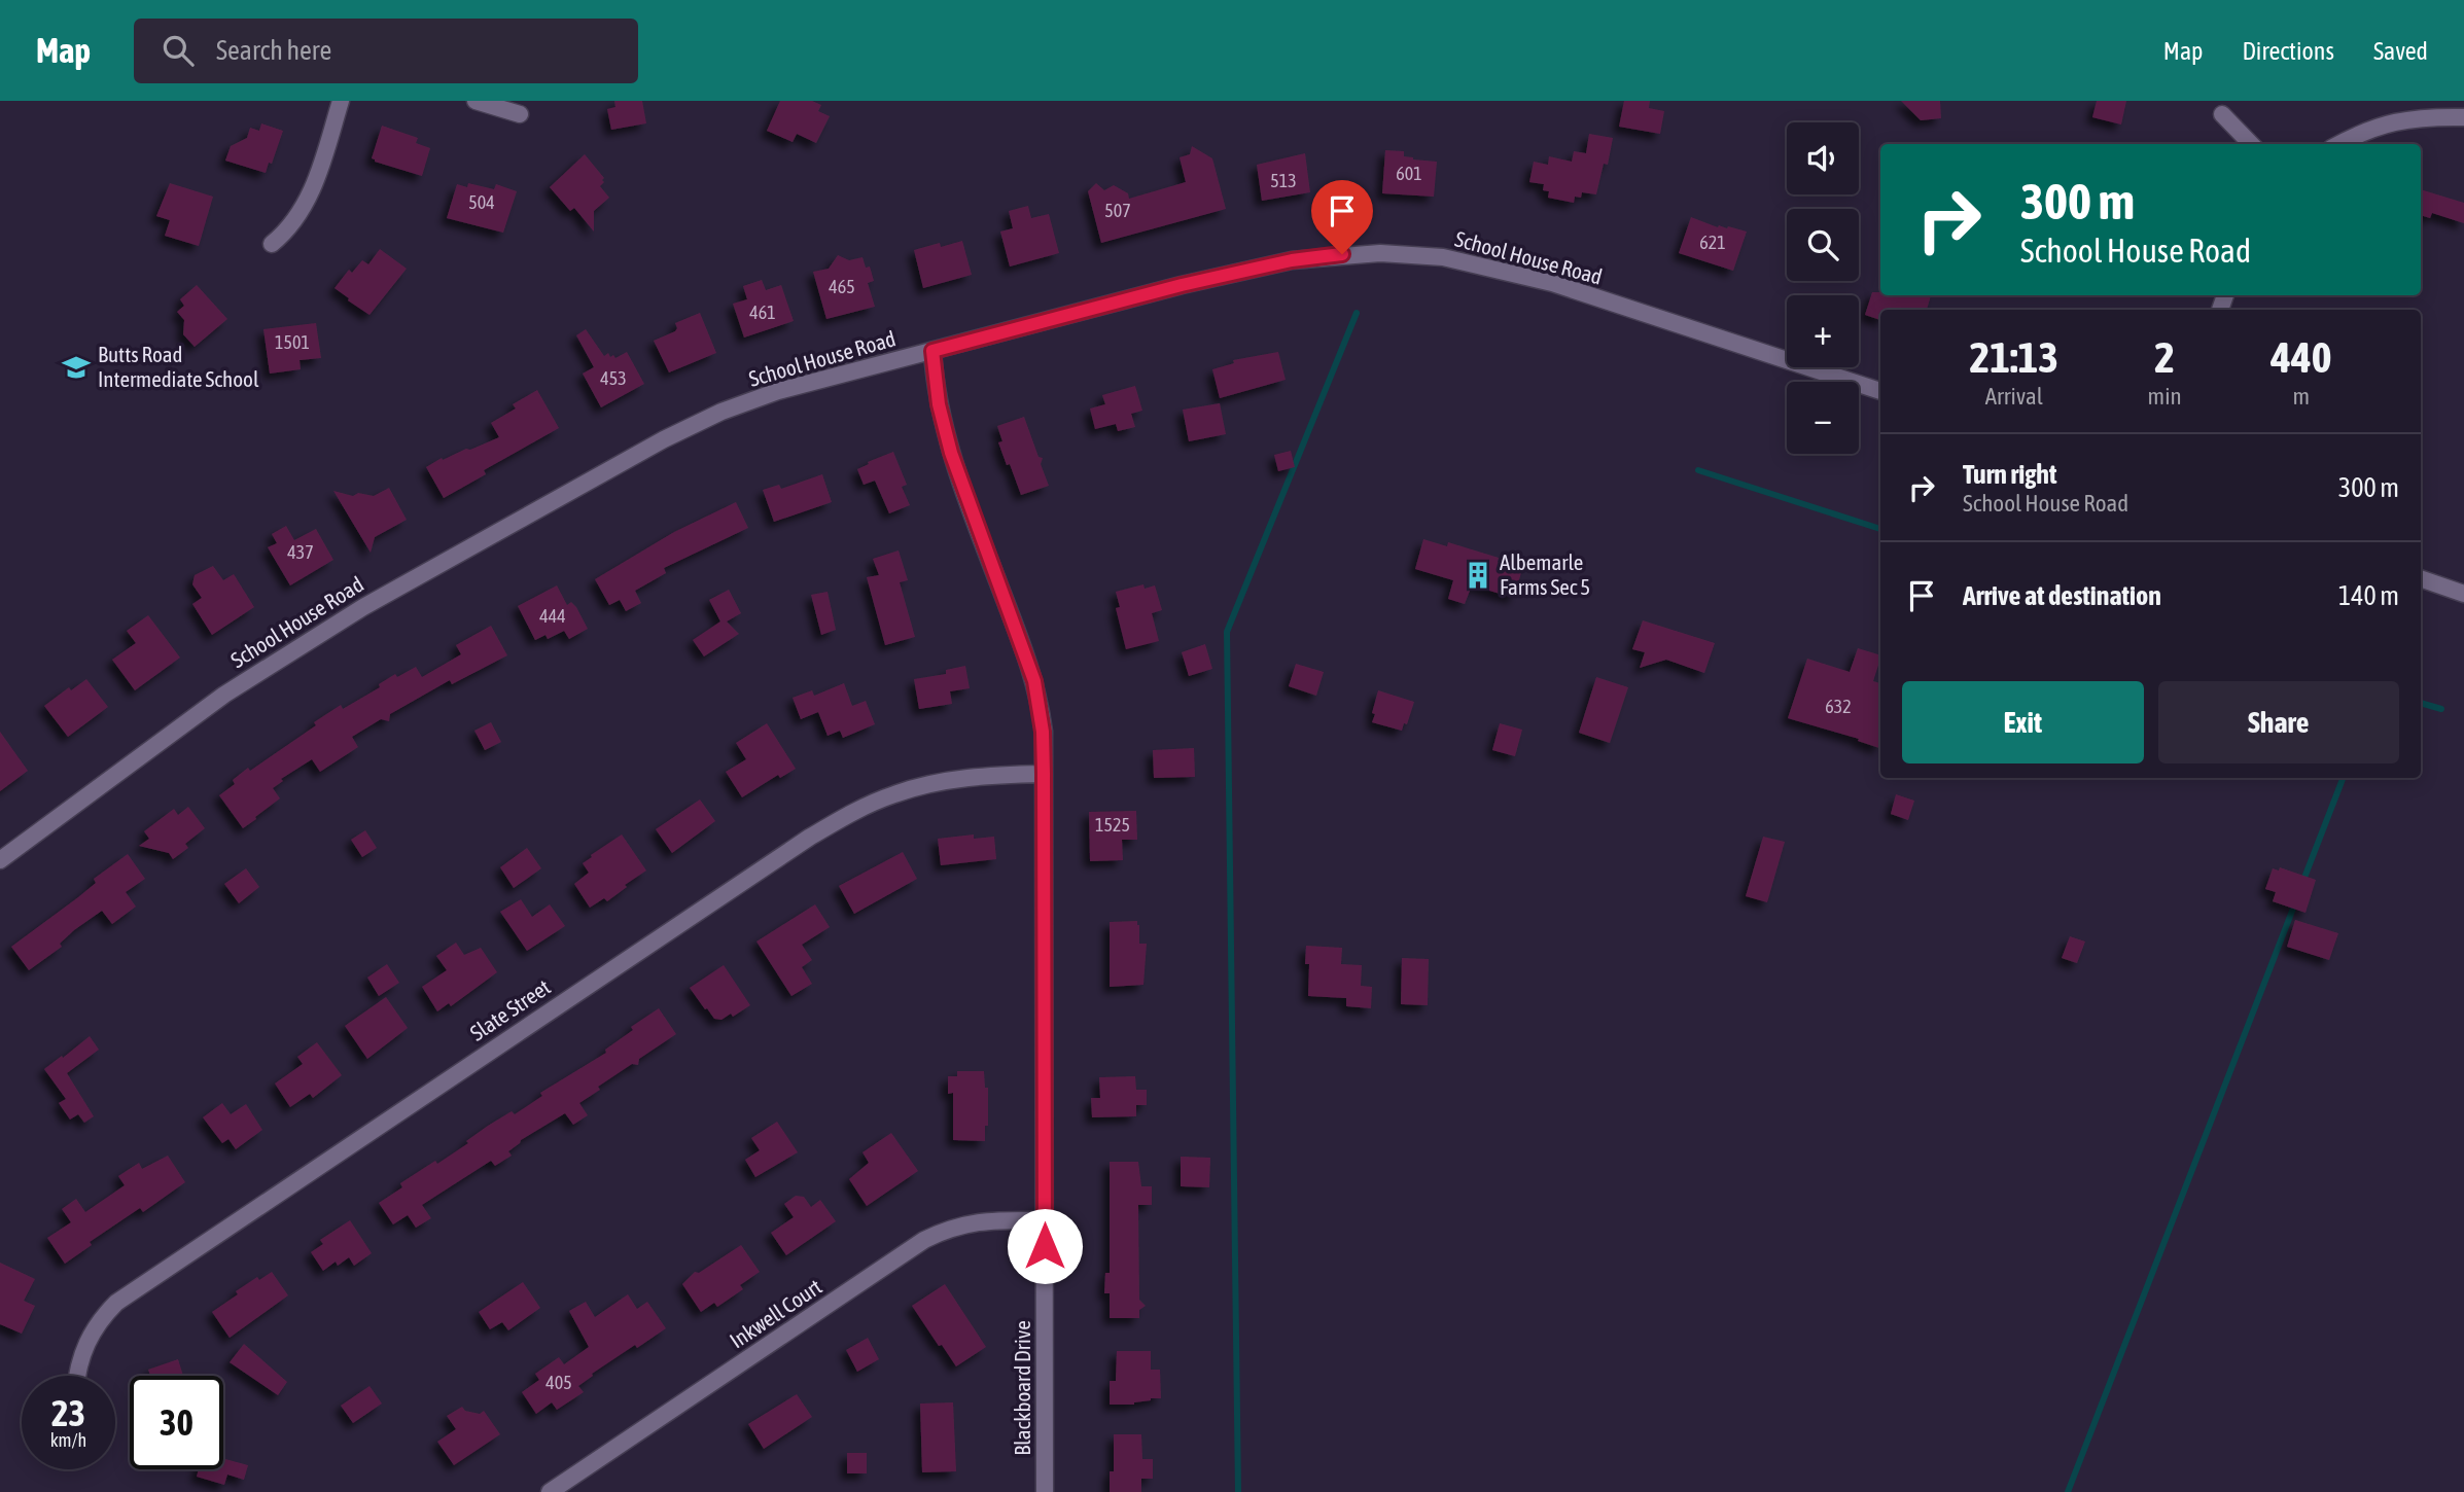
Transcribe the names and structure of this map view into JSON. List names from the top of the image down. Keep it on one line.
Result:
{"streets":{"street":["School House Road","Slate Street","Inkwell Court","Blackboard Drive"]},"crossings":[["School House Road","Blackboard Drive"],["Slate Street","Blackboard Drive"],["Inkwell Court","Blackboard Drive"]],"places":{"school or university":["Butts Road Intermediate School"],"building":["Albemarle Farms Sec 5"]},"house_numbers":["601","513","504","507","621","465","461","1501","453","437","444","632","1525","405"],"page":{"header":"Map","search":"Search here","nav":["Map","Directions","Saved"],"map_buttons":["+","−"],"turn":["300 m","School House Road"],"eta":["21:13","Arrival","2","min","440","m"],"list":[{"name":"Turn right","note":"School House Road","value":"300 m"},{"name":"Arrive at destination","value":"140 m"}],"buttons":["Exit","Share"],"speed":"23 km/h","limit":"30"}}
